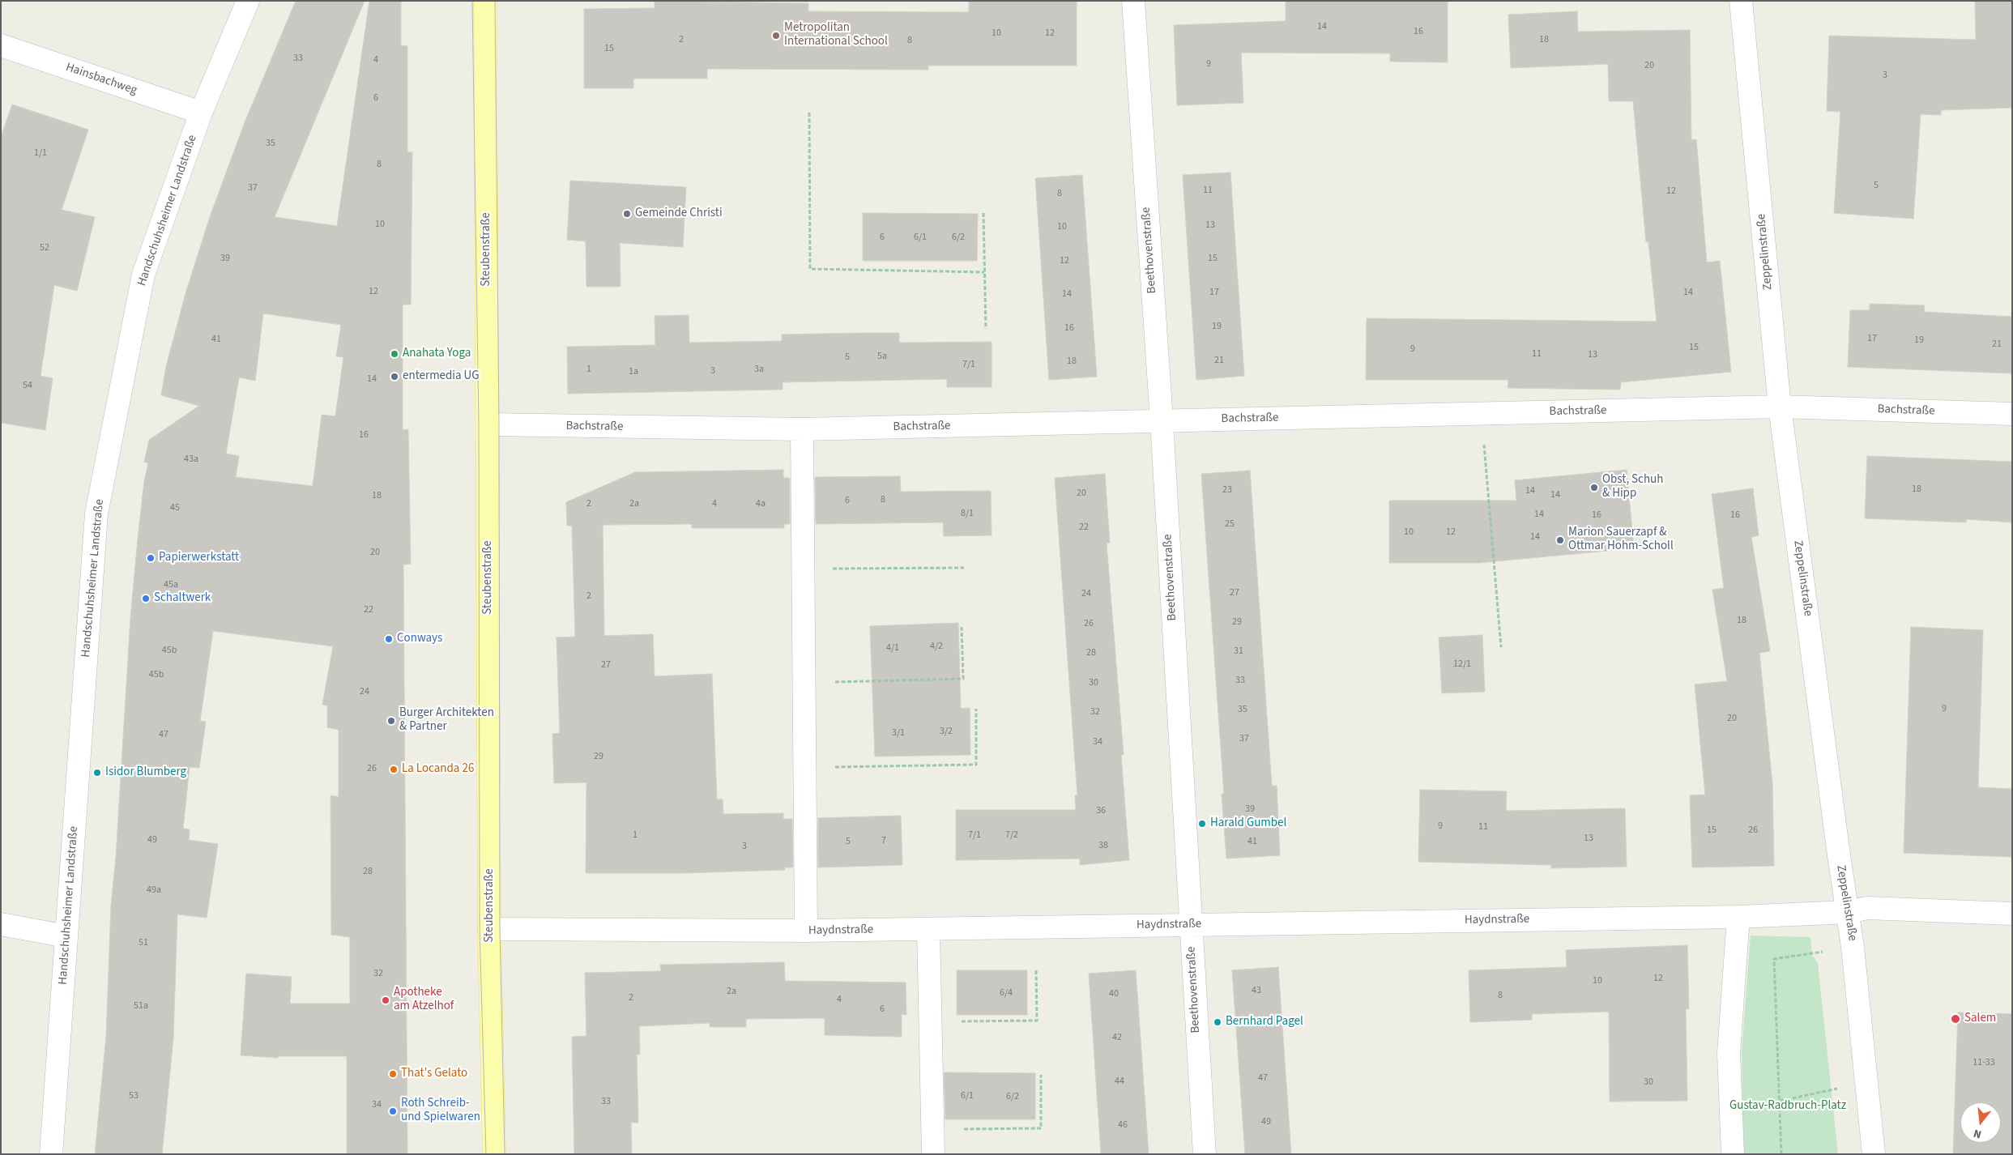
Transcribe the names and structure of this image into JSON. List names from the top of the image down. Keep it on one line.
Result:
{"streets":{"main road":["Steubenstraße"],"street":["Hainsbachweg","Handschuhsheimer Landstraße","Beethovenstraße","Zeppelinstraße","Bachstraße","Haydnstraße"]},"crossings":[["Hainsbachweg","Handschuhsheimer Landstraße"],["Steubenstraße","Bachstraße"],["Steubenstraße","Haydnstraße"],["Beethovenstraße","Bachstraße"],["Beethovenstraße","Haydnstraße"],["Zeppelinstraße","Bachstraße"],["Zeppelinstraße","Haydnstraße"]],"parks":["Gustav-Radbruch-Platz"],"places":["Metropolitan International School","Gemeinde Christi","Anahata Yoga","entermedia UG","Obst, Schuh & Hipp","Marion Sauerzapf & Ottmar Hohm-Scholl","Papierwerkstatt","Schaltwerk","Conways","Burger Architekten & Partner","La Locanda 26","Isidor Blumberg","Harald Gumbel","Apotheke am Atzelhof","Salem","Bernhard Pagel","That's Gelato","Roth Schreib- und Spielwaren"],"house_numbers":["14","16","10","12","2","18","8","15","33","4","9","20","3","6","35","1/1","8","5","37","11","12","8","10","13","10","6","6/1","6/2","52","39","15","12","12","17","14","14","19","16","17","41","19","21","15","9","11","13","5a","5","21","18","7/1","1","3a","3","1a","14","54","16","43a","18","23","14","20","14","18","8","6","2","2a","4","4a","45","8/1","14","16","16","25","22","10","12","14","20","45a","27","24","2","22","18","29","26","4/2","4/1","45b","31","28","12/1","27","45b","33","30","24","9","35","32","20","3/2","3/1","47","37","34","29","26","39","36","9","11","15","26","1","7/1","7/2","13","49","7","5","41","38","3","28","49a","51","32","12","10","43","2a","6/4","40","8","2","4","51a","6","42","11-33","47","44","30","53","6/1","6/2","33","34","49","46"],"north":"bottom"}
